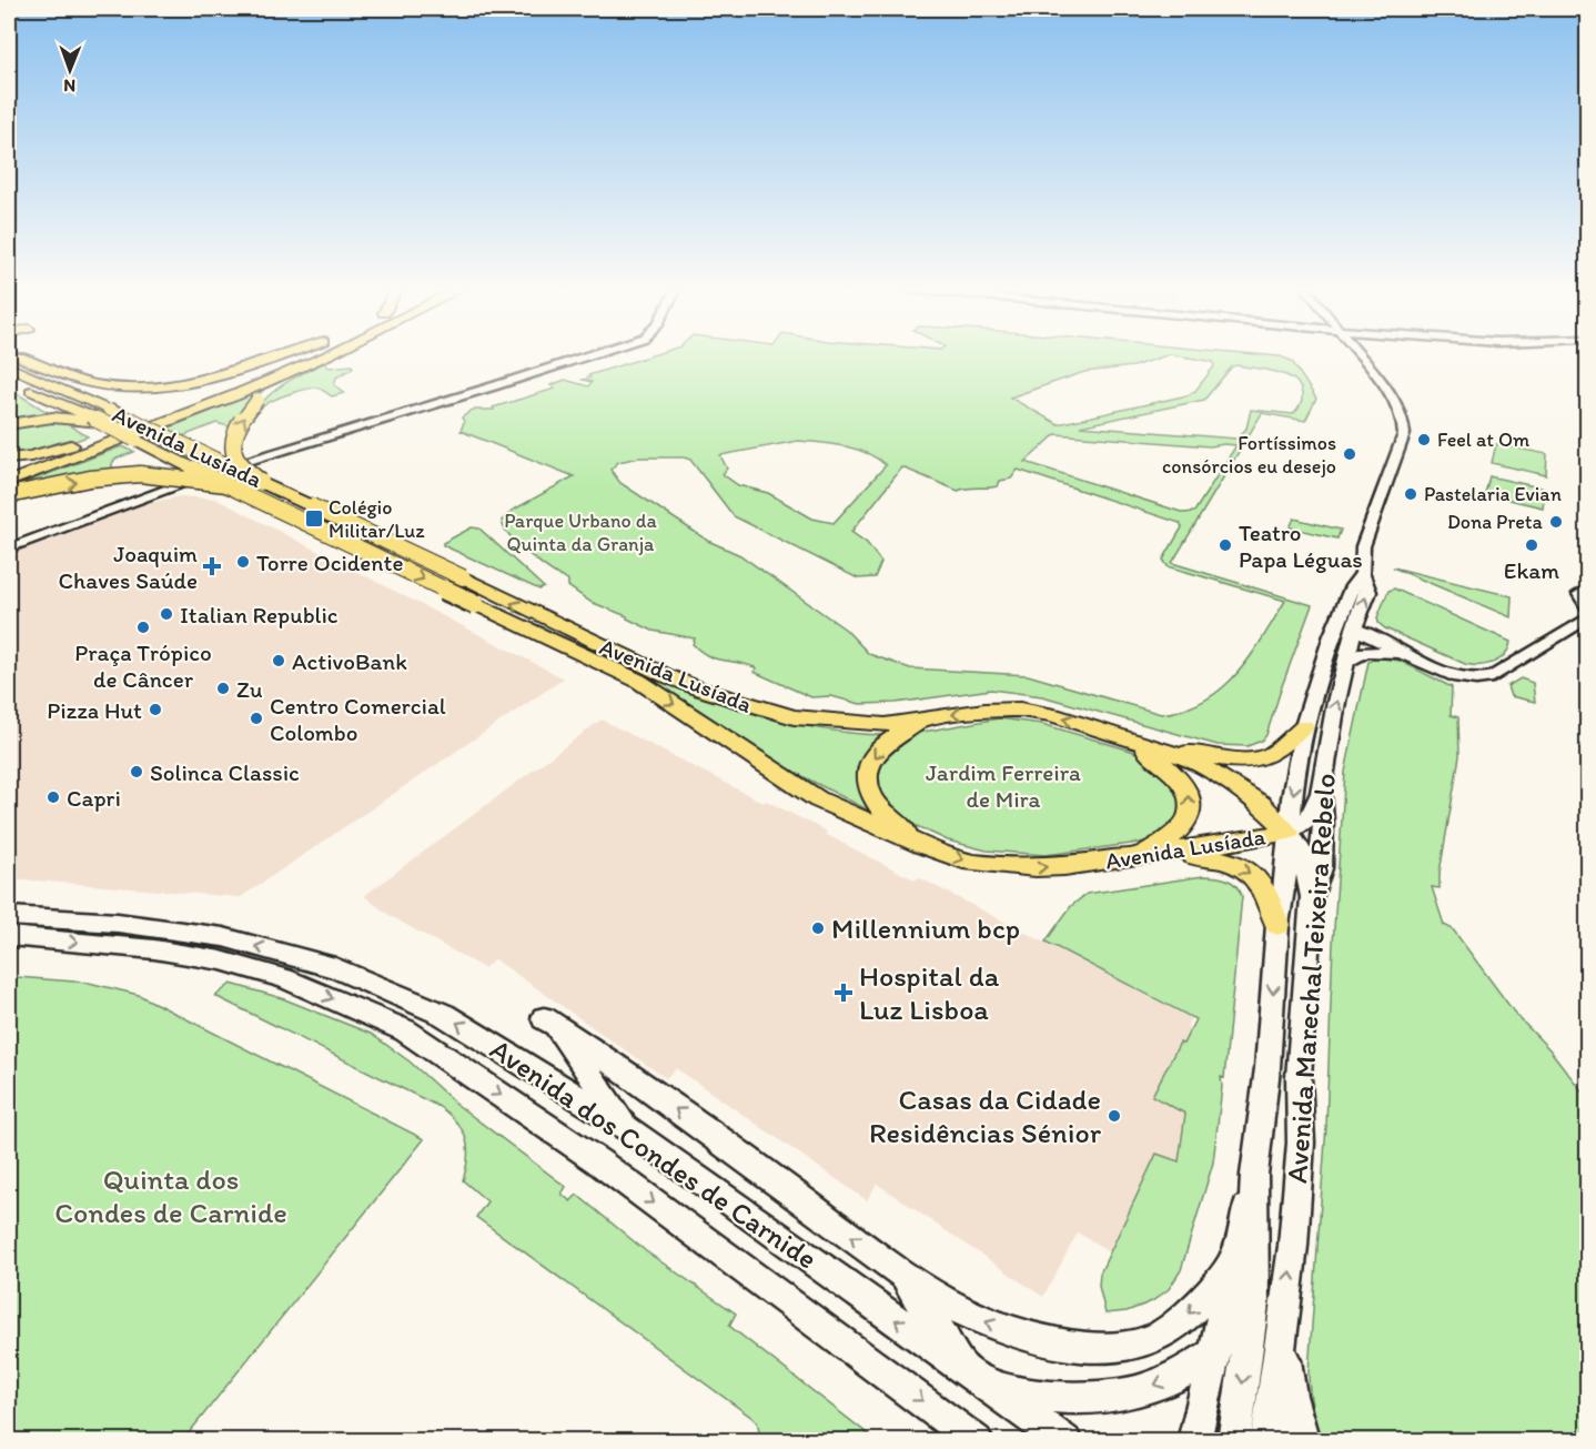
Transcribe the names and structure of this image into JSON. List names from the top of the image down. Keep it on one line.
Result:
{"streets":{"main road":["Avenida Lusíada","Avenida Marechal Teixeira Rebelo","Avenida dos Condes de Carnide"]},"crossings":[["Avenida Lusíada","Avenida Marechal Teixeira Rebelo"]],"parks":["Parque Urbano da Quinta da Granja","Jardim Ferreira de Mira","Quinta dos Condes de Carnide"],"places":{"other":["Feel at Om","Fortíssimos consórcios eu desejo","Pastelaria Evian","Dona Preta","Teatro Papa Léguas","Ekam","Torre Ocidente","Italian Republic","Praça Trópico de Câncer","ActivoBank","Zu","Pizza Hut","Centro Comercial Colombo","Solinca Classic","Capri","Millennium bcp","Casas da Cidade Residências Sénior"],"transit":["Colégio Militar/Luz"],"health":["Joaquim Chaves Saúde","Hospital da Luz Lisboa"]},"north":"bottom"}
